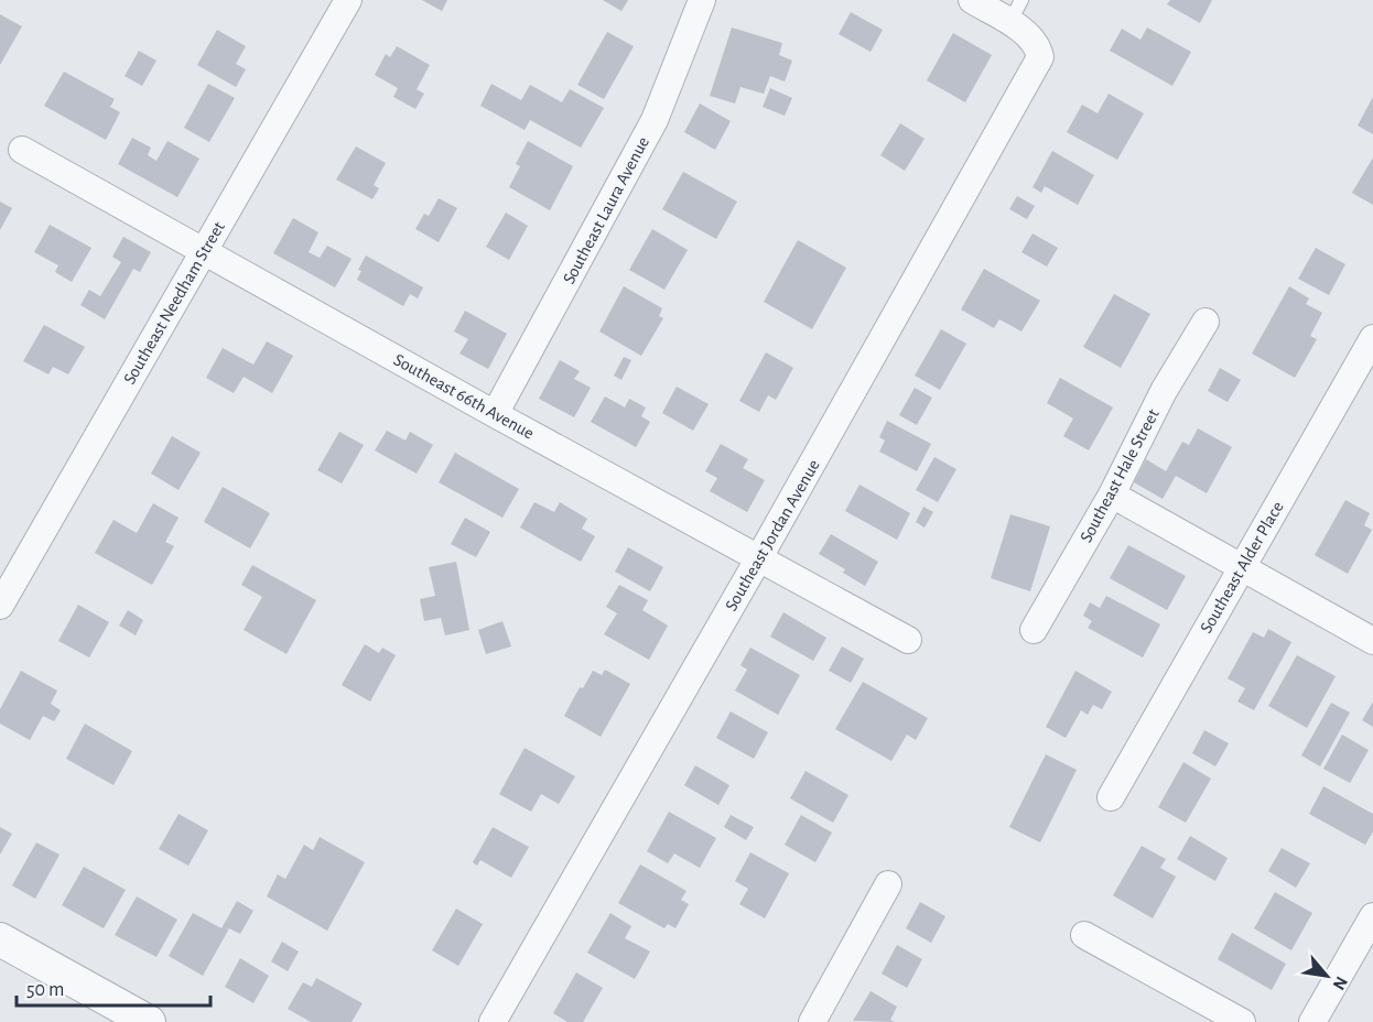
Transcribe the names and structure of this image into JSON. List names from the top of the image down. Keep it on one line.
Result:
{"streets":{"street":["Southeast Laura Avenue","Southeast Needham Street","Southeast 66th Avenue","Southeast Hale Street","Southeast Jordan Avenue","Southeast Alder Place"]},"crossings":[["Southeast Laura Avenue","Southeast 66th Avenue"],["Southeast Needham Street","Southeast 66th Avenue"],["Southeast 66th Avenue","Southeast Jordan Avenue"]],"scale_bar":"50 m","north":"bottom right"}
